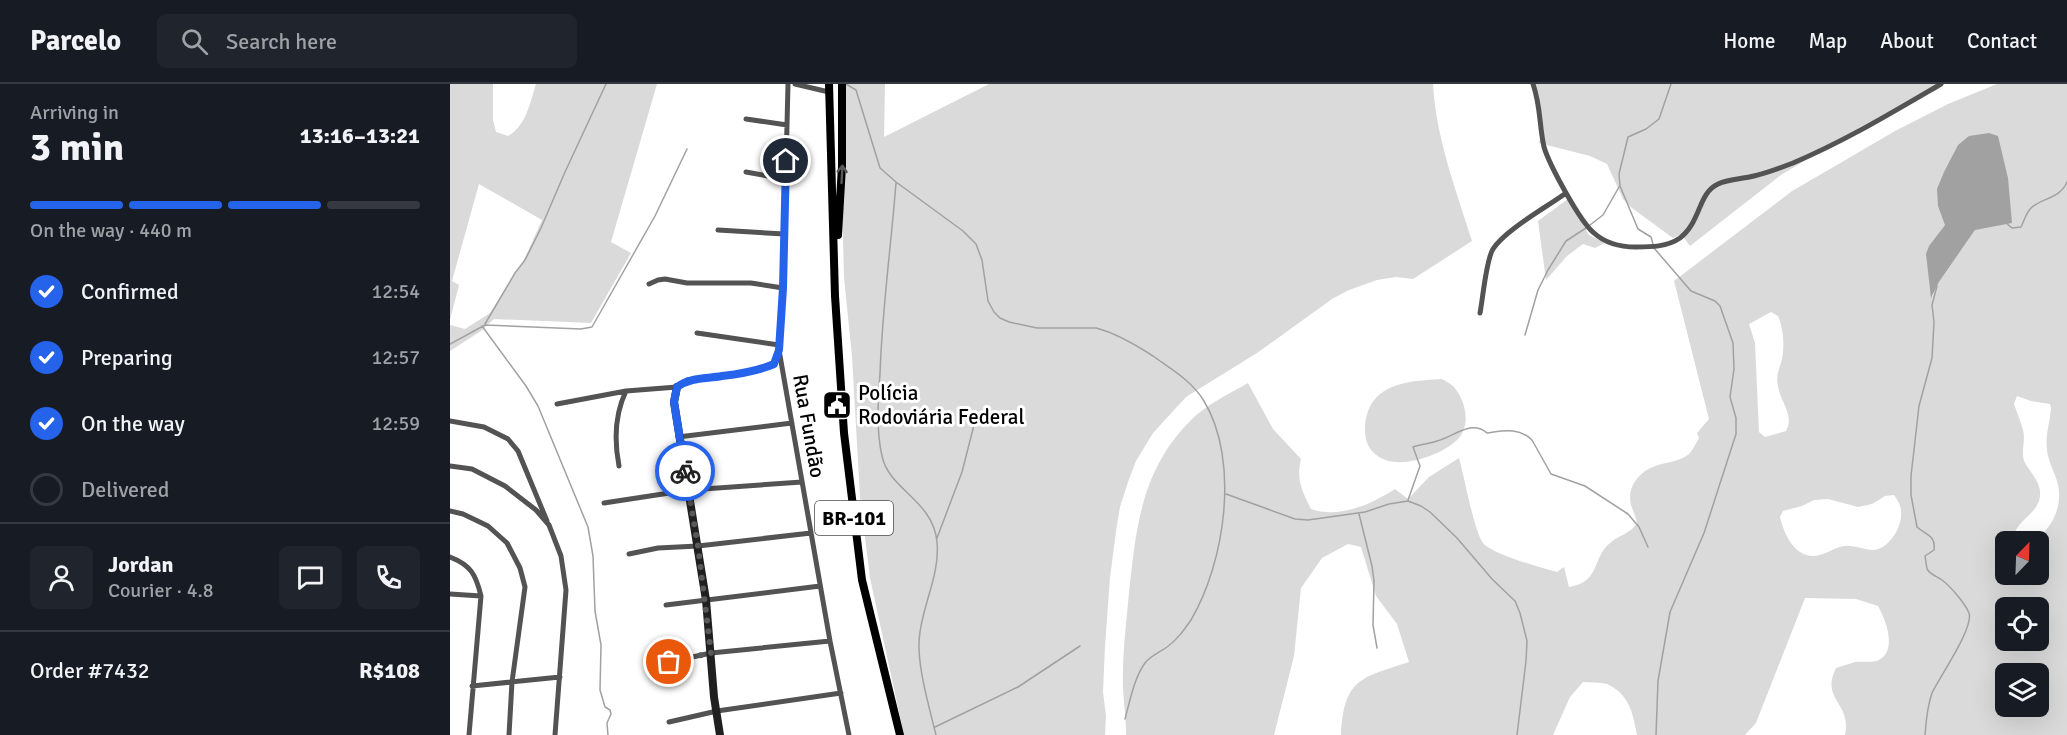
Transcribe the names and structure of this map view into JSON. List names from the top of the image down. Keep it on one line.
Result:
{"streets":{"main road":["BR-101"],"street":["Rua Fundão"]},"places":{"public building":["Polícia Rodoviária Federal"]},"north":"top right","page":{"header":"Parcelo","search":"Search here","nav":["Home","Map","About","Contact"],"heading":["3 min","Arriving in","13:16–13:21"],"panel":["Jordan","Courier · 4.8","Order #7432","R$108"],"bar":"On the way · 440 m","list":[["Confirmed","12:54"],["Preparing","12:57"],["On the way","12:59"],"Delivered"]}}
